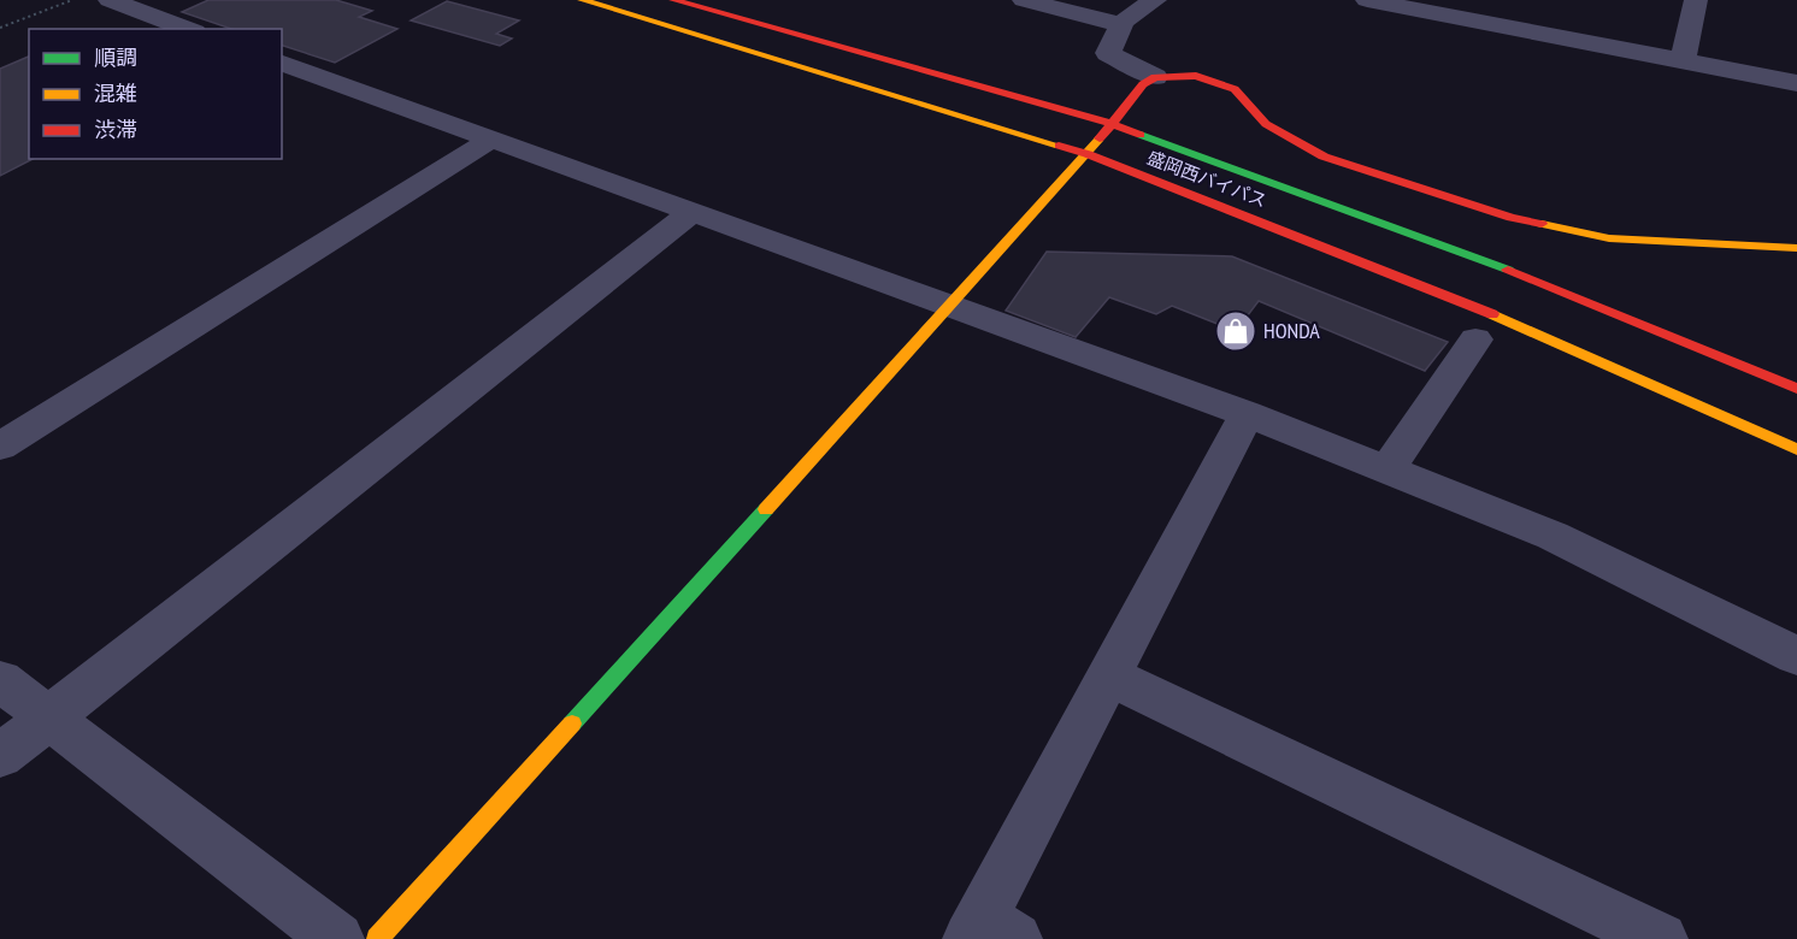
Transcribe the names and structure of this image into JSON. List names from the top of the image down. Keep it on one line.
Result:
{"streets":{"main road":["盛岡西バイパス"]},"places":{"shop":["HONDA"]},"legend":["順調","混雑","渋滞"]}
